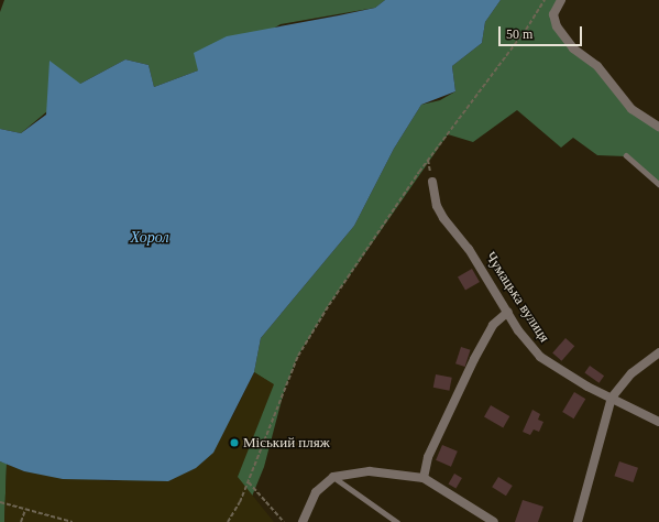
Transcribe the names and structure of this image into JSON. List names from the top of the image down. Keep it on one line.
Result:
{"streets":{"street":["Чумацька вулиця"]},"water":["Хорол"],"places":["Міський пляж"],"scale_bar":"50 m"}
